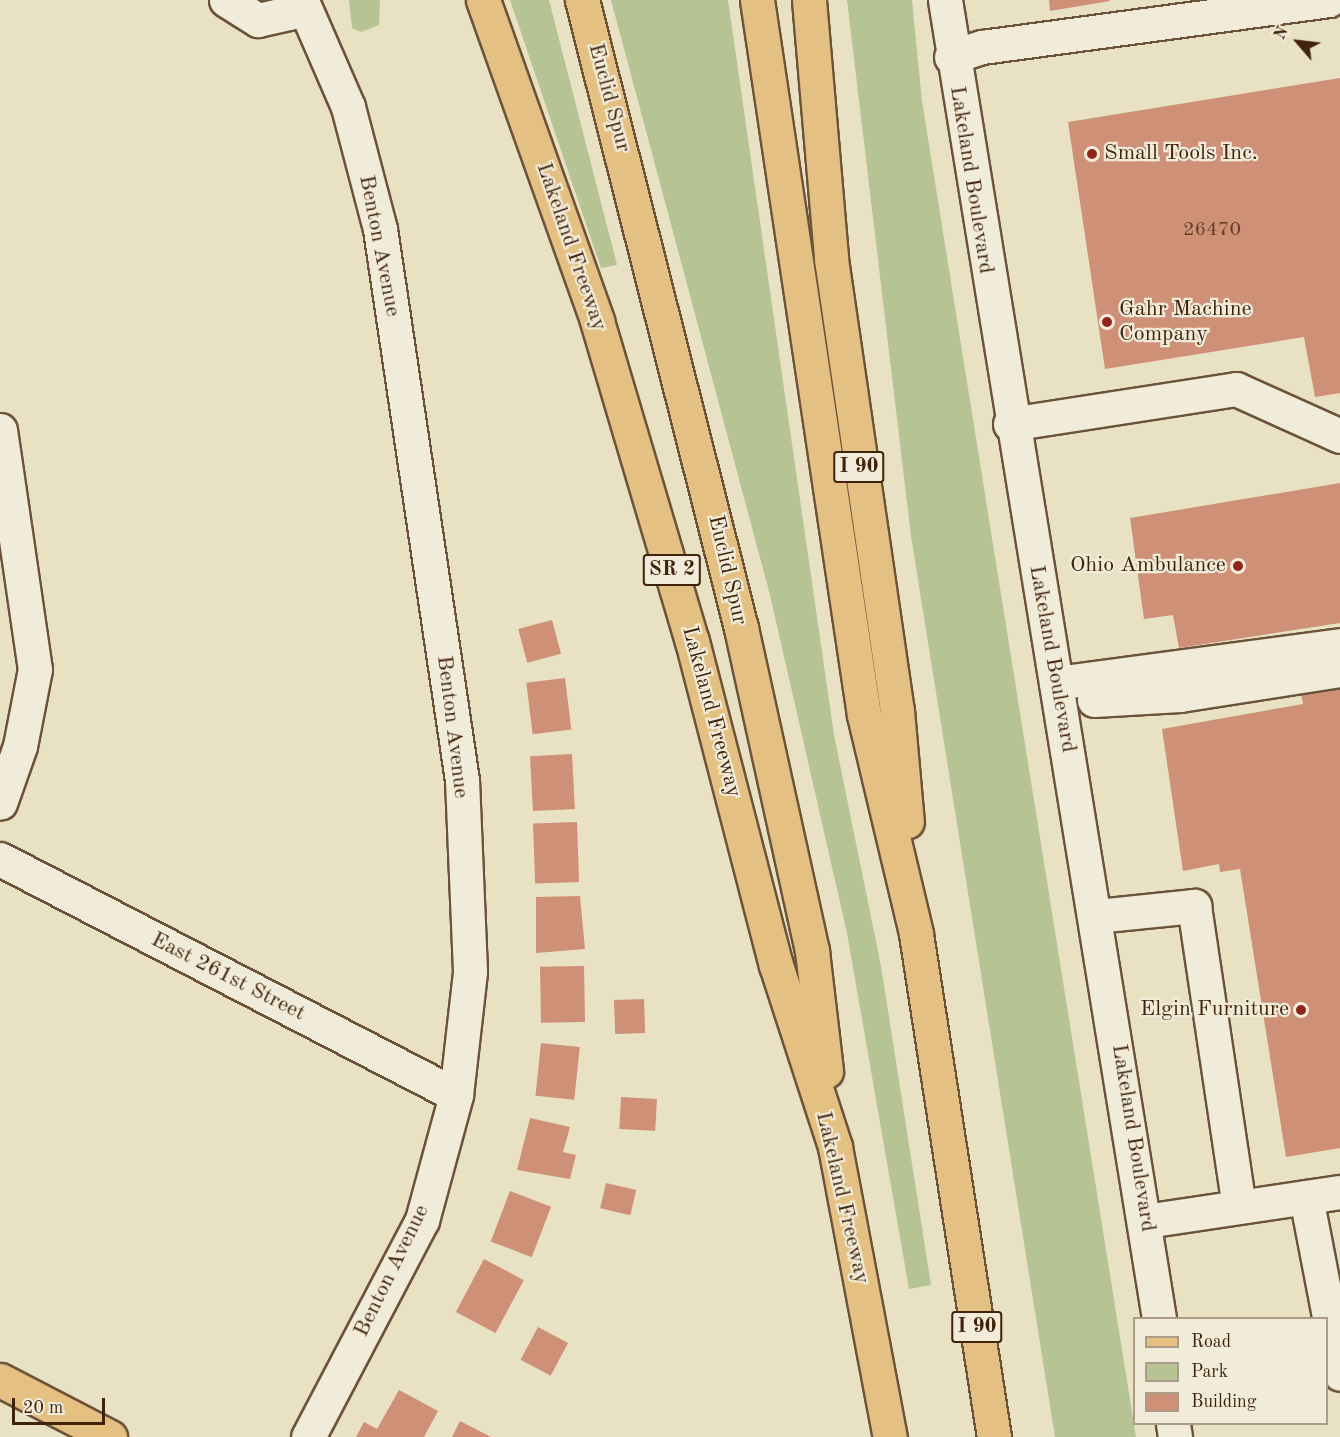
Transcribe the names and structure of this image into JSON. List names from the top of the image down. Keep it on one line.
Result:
{"streets":{"main road":["Euclid Spur","Lakeland Freeway","I 90","SR 2"],"street":["Lakeland Boulevard","Benton Avenue","East 261st Street"]},"crossings":[["Euclid Spur","Lakeland Freeway"],["Benton Avenue","East 261st Street"]],"places":["Small Tools Inc.","Gahr Machine Company","Ohio Ambulance","Elgin Furniture"],"house_numbers":["26470"],"legend":["Road","Park","Building"],"scale_bar":"20 m","north":"top left"}
